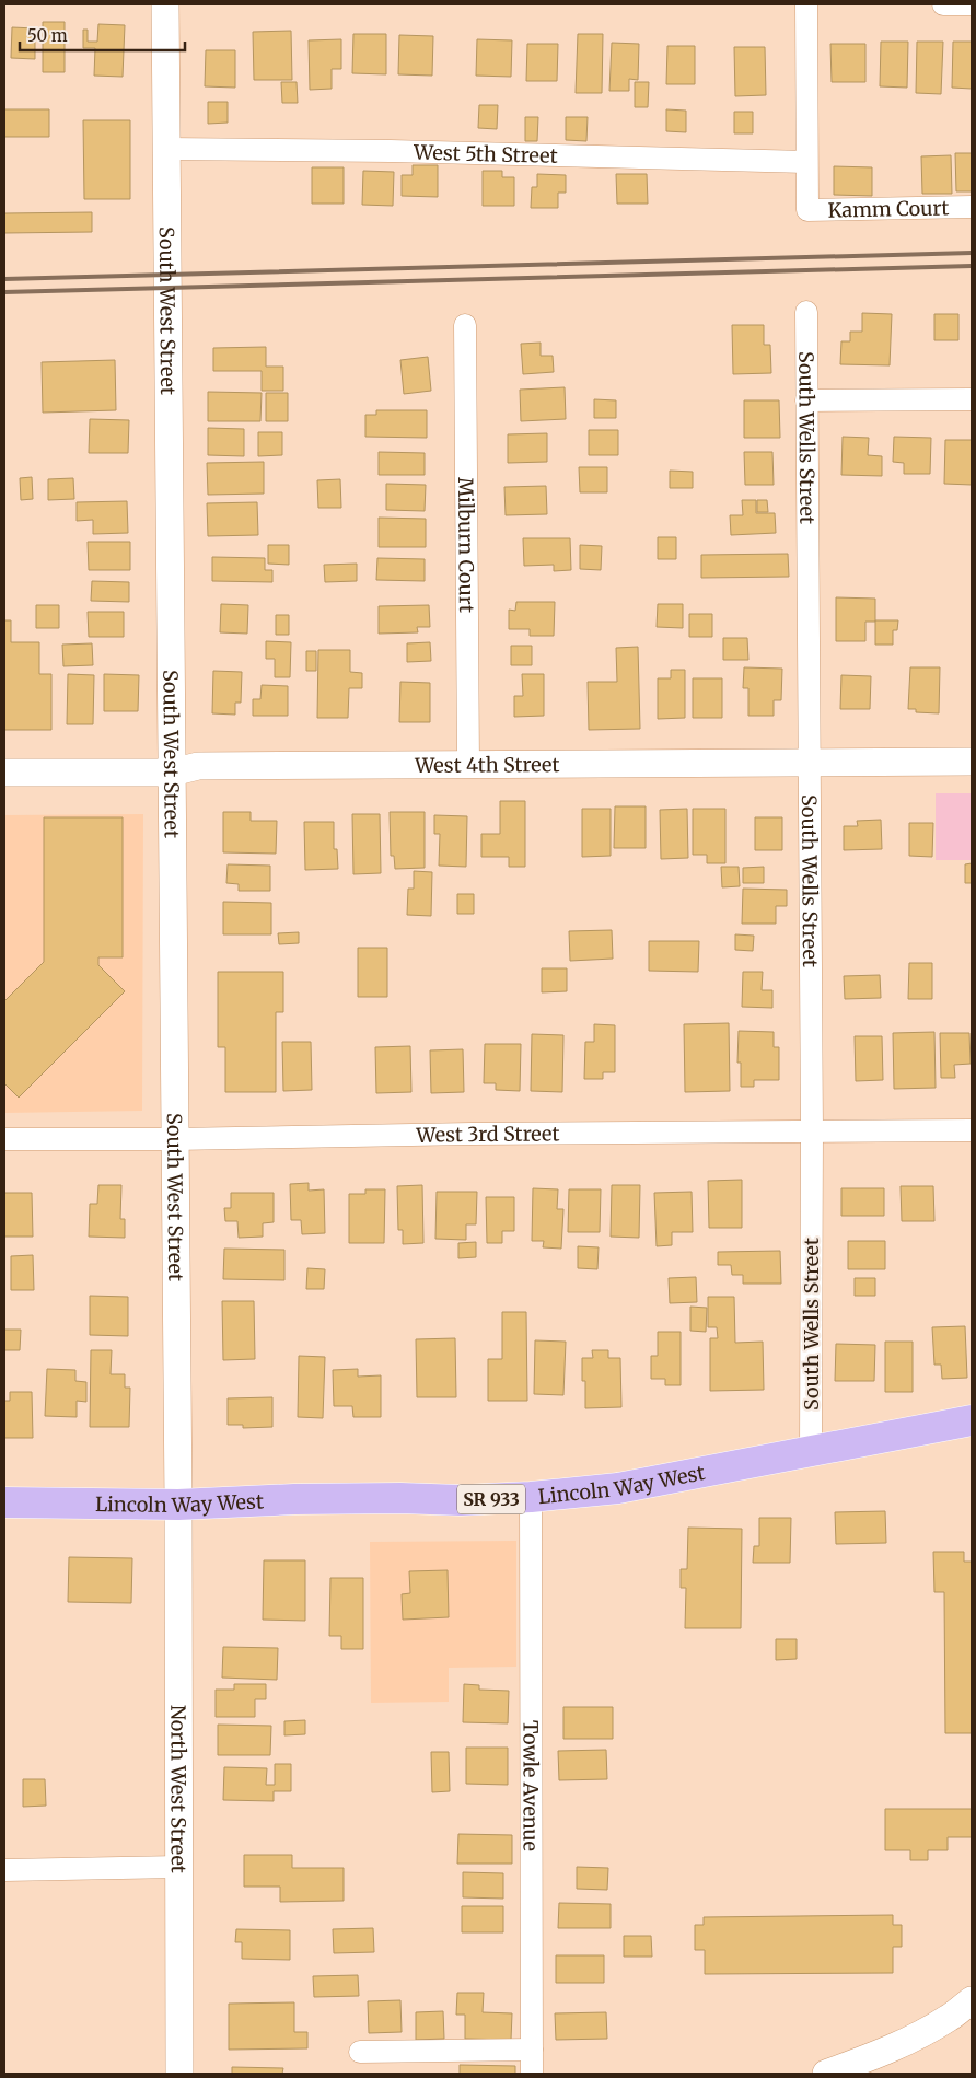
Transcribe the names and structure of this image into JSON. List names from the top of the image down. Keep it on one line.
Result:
{"streets":{"main road":["Lincoln Way West","SR 933"],"street":["West 5th Street","Kamm Court","South West Street","South Wells Street","Milburn Court","West 4th Street","West 3rd Street","Towle Avenue","North West Street"]},"crossings":[["West 5th Street","Kamm Court"],["West 5th Street","South West Street"],["South West Street","West 4th Street"],["South West Street","West 3rd Street"],["South West Street","Lincoln Way West"],["South West Street","North West Street"],["South Wells Street","West 4th Street"],["South Wells Street","West 3rd Street"],["South Wells Street","Lincoln Way West"],["Milburn Court","West 4th Street"],["Lincoln Way West","Towle Avenue"],["Lincoln Way West","North West Street"]],"scale_bar":"50 m"}
